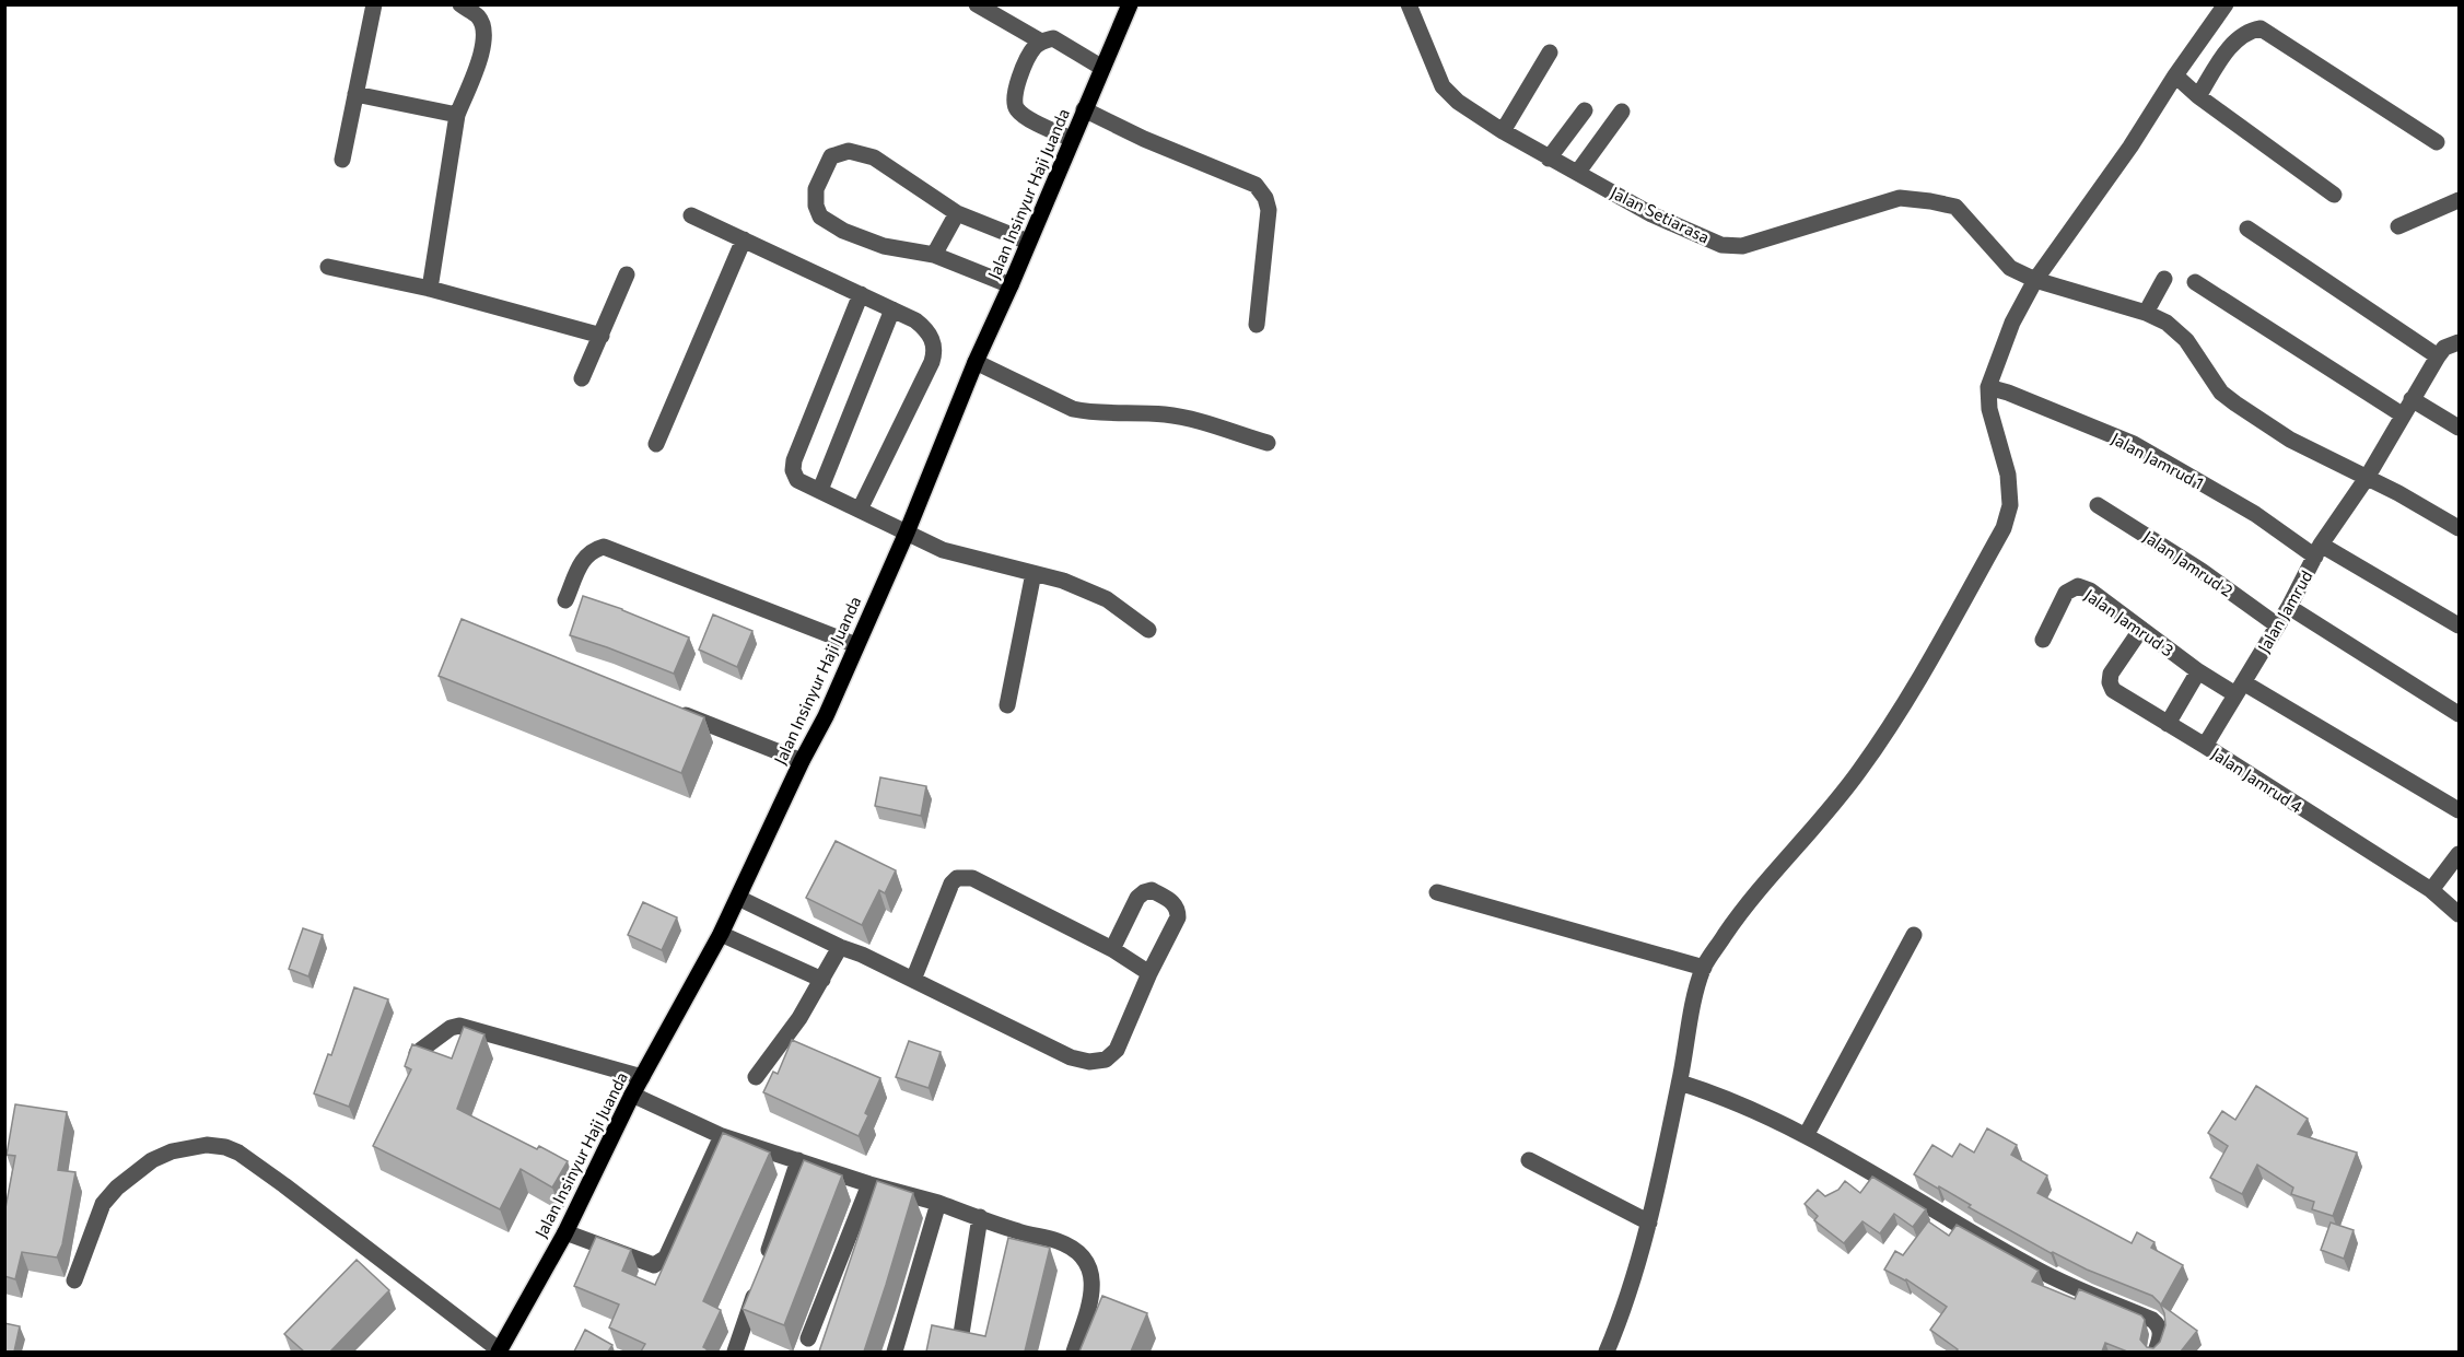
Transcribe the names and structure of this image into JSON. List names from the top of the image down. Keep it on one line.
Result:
{"streets":{"main road":["Jalan Insinyur Haji Juanda"],"street":["Jalan Setiarasa","Jalan Jamrud 1","Jalan Jamrud 2","Jalan Jamrud","Jalan Jamrud 3","Jalan Jamrud 4"]},"crossings":[["Jalan Setiarasa","Jalan Jamrud"],["Jalan Jamrud 1","Jalan Jamrud"],["Jalan Jamrud 2","Jalan Jamrud"],["Jalan Jamrud","Jalan Jamrud 3"],["Jalan Jamrud","Jalan Jamrud 4"],["Jalan Jamrud 3","Jalan Jamrud 4"]]}
